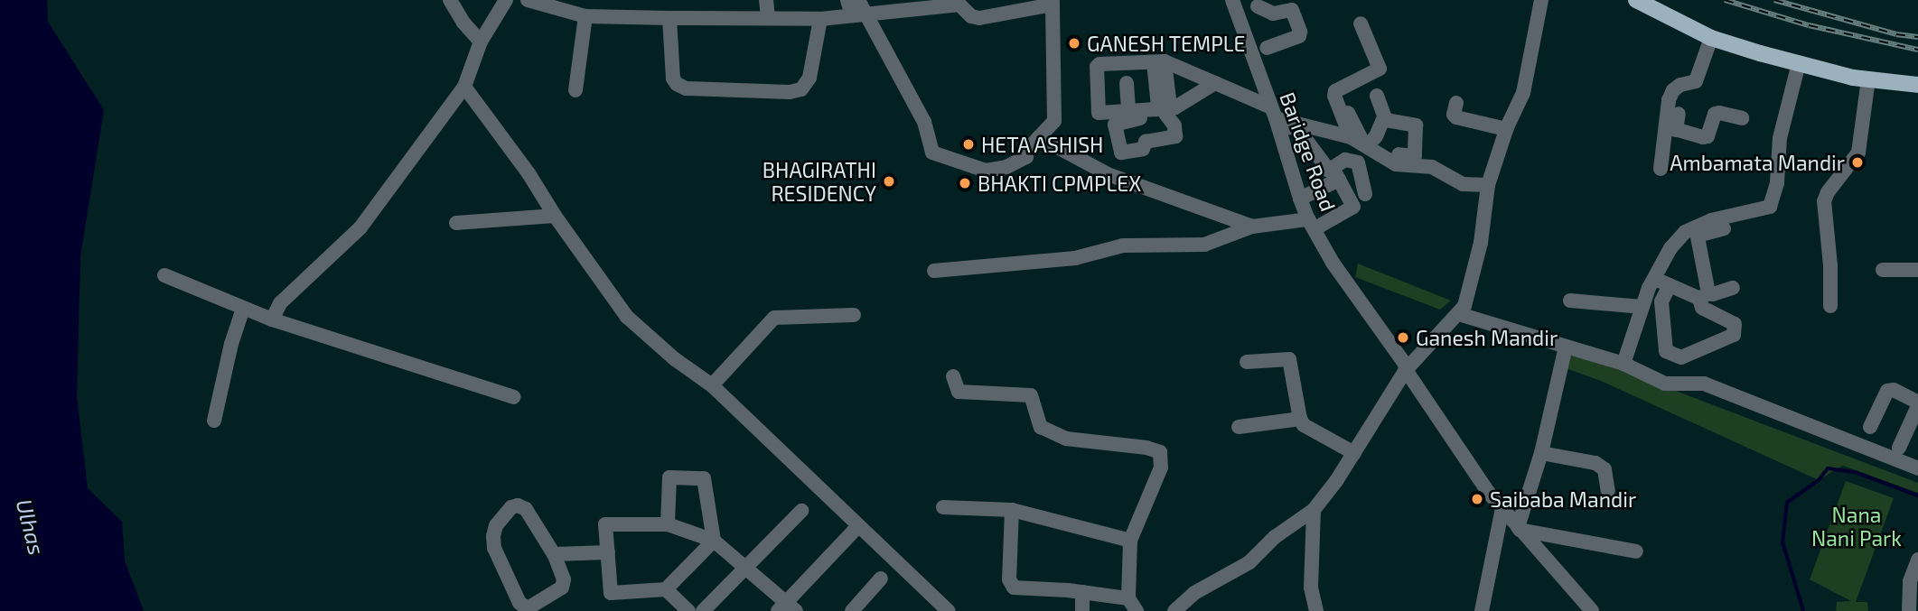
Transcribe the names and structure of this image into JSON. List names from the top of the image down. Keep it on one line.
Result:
{"streets":{"street":["Baridge Road"]},"water":["Ulhas"],"parks":["Nana Nani Park"],"places":["GANESH TEMPLE","HETA ASHISH","Ambamata Mandir","BHAGIRATHI RESIDENCY","BHAKTI CPMPLEX","Ganesh Mandir","Saibaba Mandir"]}
